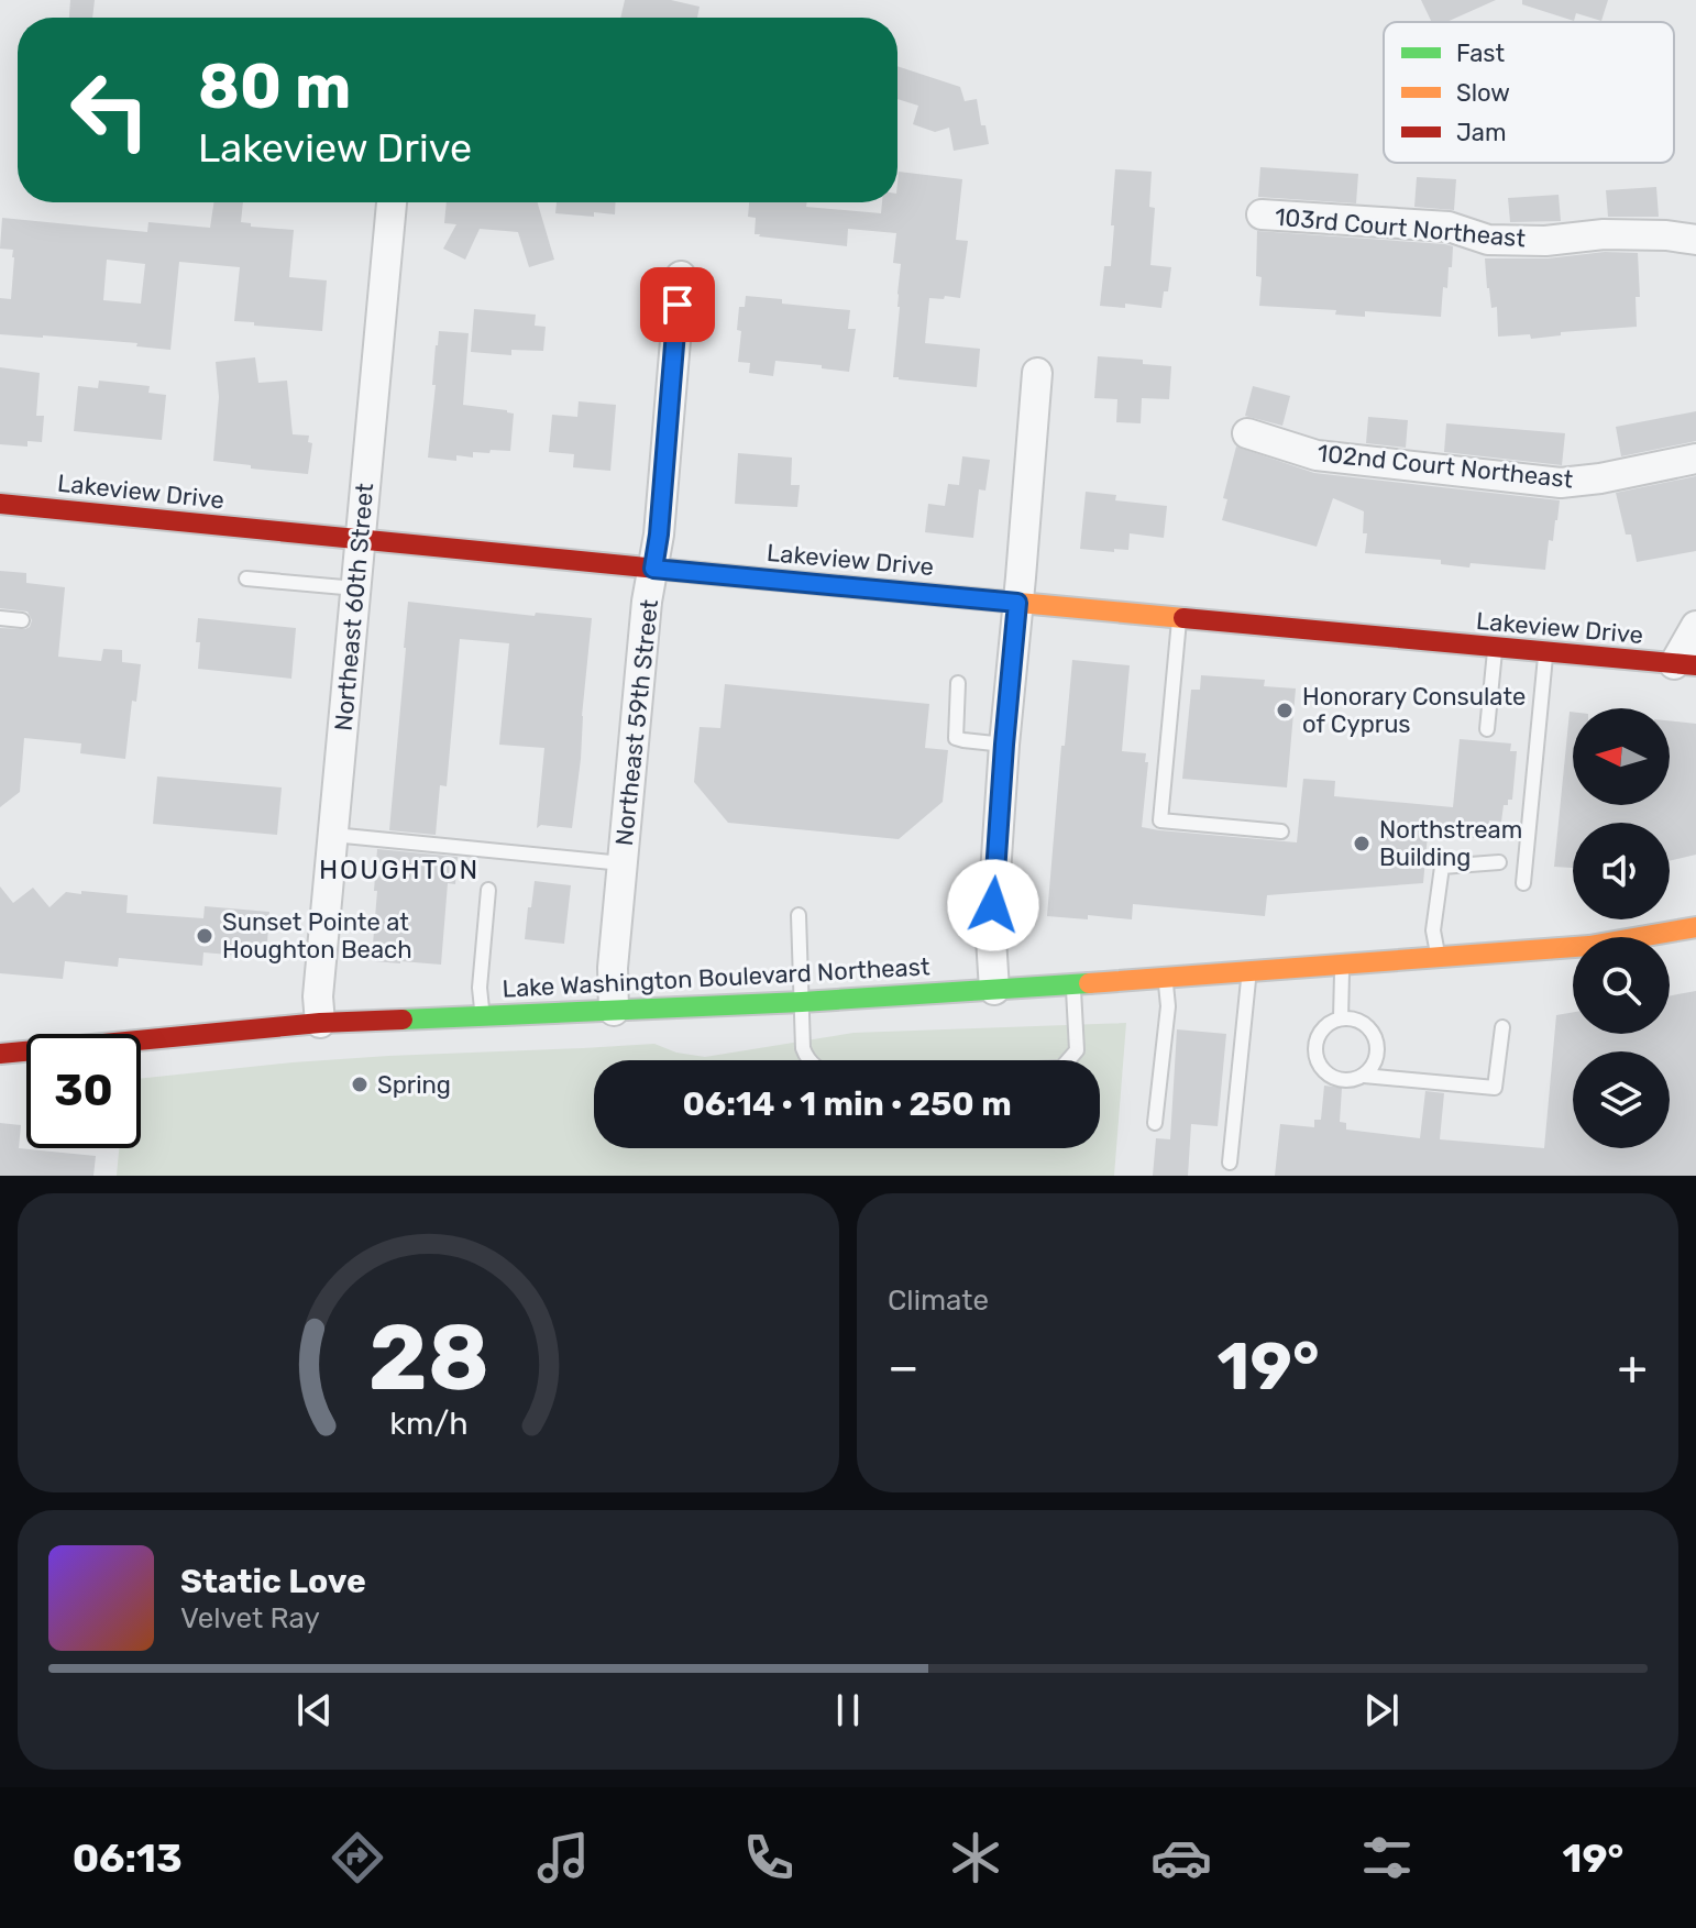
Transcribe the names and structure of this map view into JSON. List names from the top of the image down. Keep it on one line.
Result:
{"streets":{"main road":["Lakeview Drive","Lake Washington Boulevard Northeast"],"street":["103rd Court Northeast","102nd Court Northeast","Northeast 60th Street","Northeast 59th Street"]},"crossings":[["Lakeview Drive","Northeast 60th Street"],["Lakeview Drive","Northeast 59th Street"],["Northeast 60th Street","Lake Washington Boulevard Northeast"],["Northeast 59th Street","Lake Washington Boulevard Northeast"]],"districts":["HOUGHTON"],"places":["Honorary Consulate of Cyprus","Northstream Building","Sunset Pointe at Houghton Beach","Spring"],"legend":["Fast","Slow","Jam"],"north":"left","page":{"turn":["80 m","Lakeview Drive"],"limit":"30","trip":"06:14 · 1 min · 250 m","tile":"Climate","heat":["−","19°","+"],"song":["Static Love","Velvet Ray"],"tabs":["06:13","19°"],"gauge":["28","km/h"]}}
